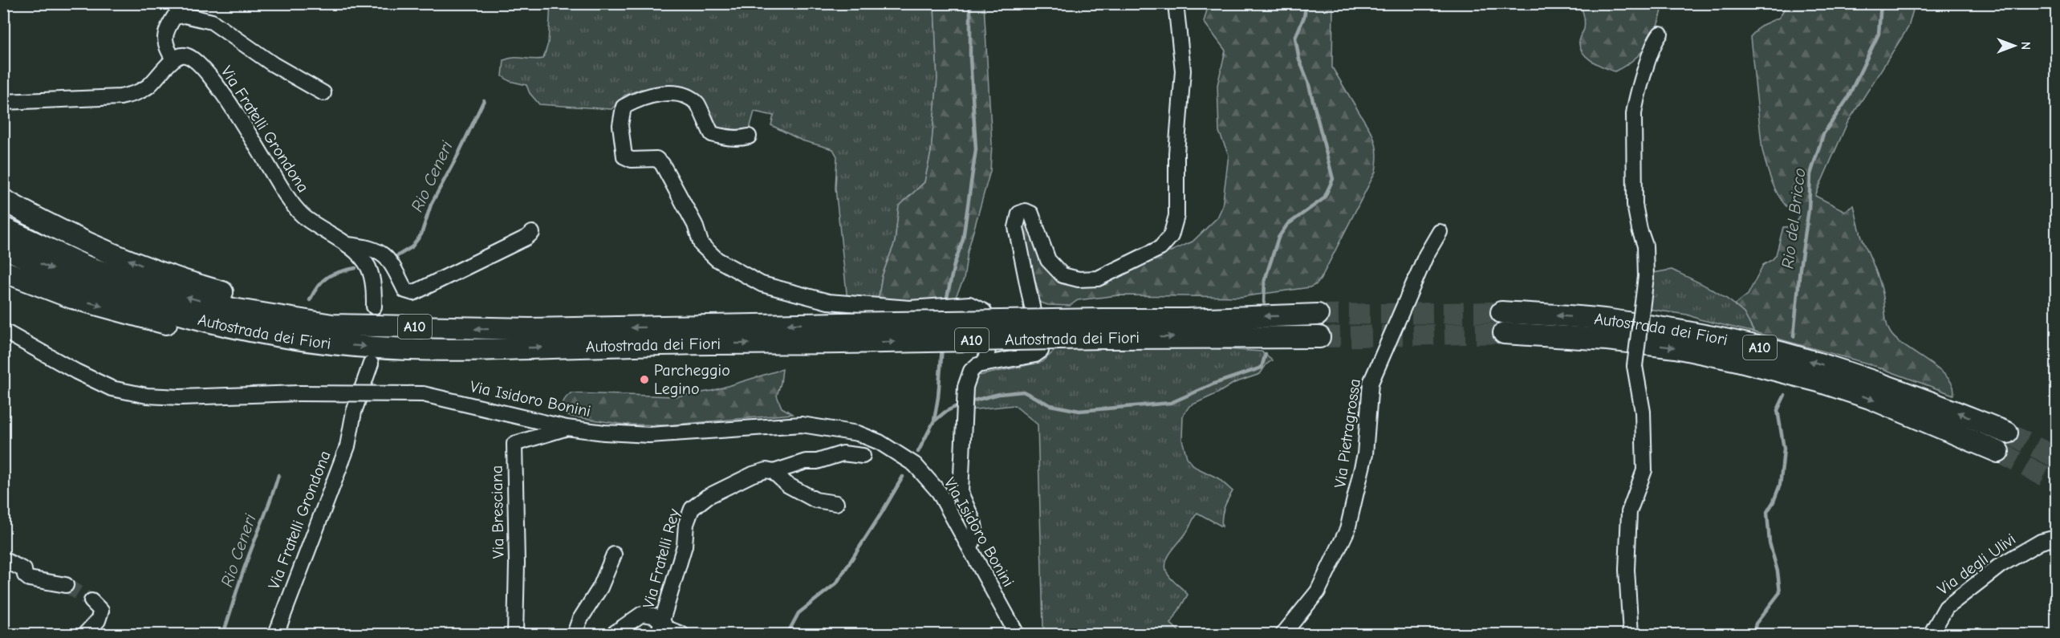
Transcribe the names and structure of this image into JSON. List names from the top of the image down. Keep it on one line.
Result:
{"streets":{"highway":["A10","Autostrada dei Fiori"],"street":["Via Fratelli Grondona","Via Isidoro Bonini","Via Pietragrossa","Via Bresciana","Via Fratelli Rey","Via degli Ulivi"]},"crossings":[["A10","Autostrada dei Fiori"],["Via Isidoro Bonini","Via Bresciana"]],"water":["Rio Ceneri","Rio del Bricco"],"places":["Parcheggio Legino"],"north":"right"}
